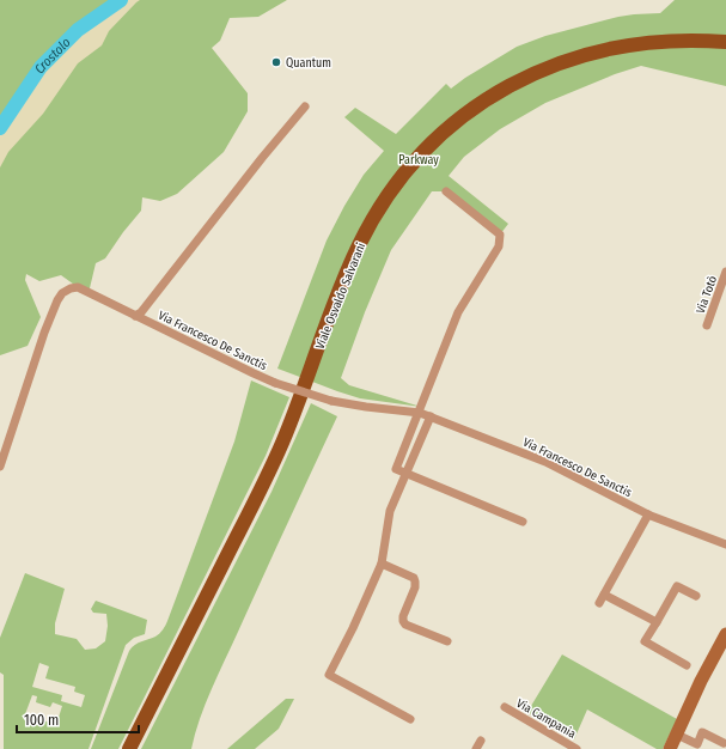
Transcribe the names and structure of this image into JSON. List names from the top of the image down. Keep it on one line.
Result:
{"streets":{"main road":["Viale Osvaldo Salvarani"],"street":["Via Totò","Via Francesco De Sanctis","Via Campania"]},"water":["Crostolo"],"parks":["Parkway"],"places":["Quantum"],"scale_bar":"100 m"}
